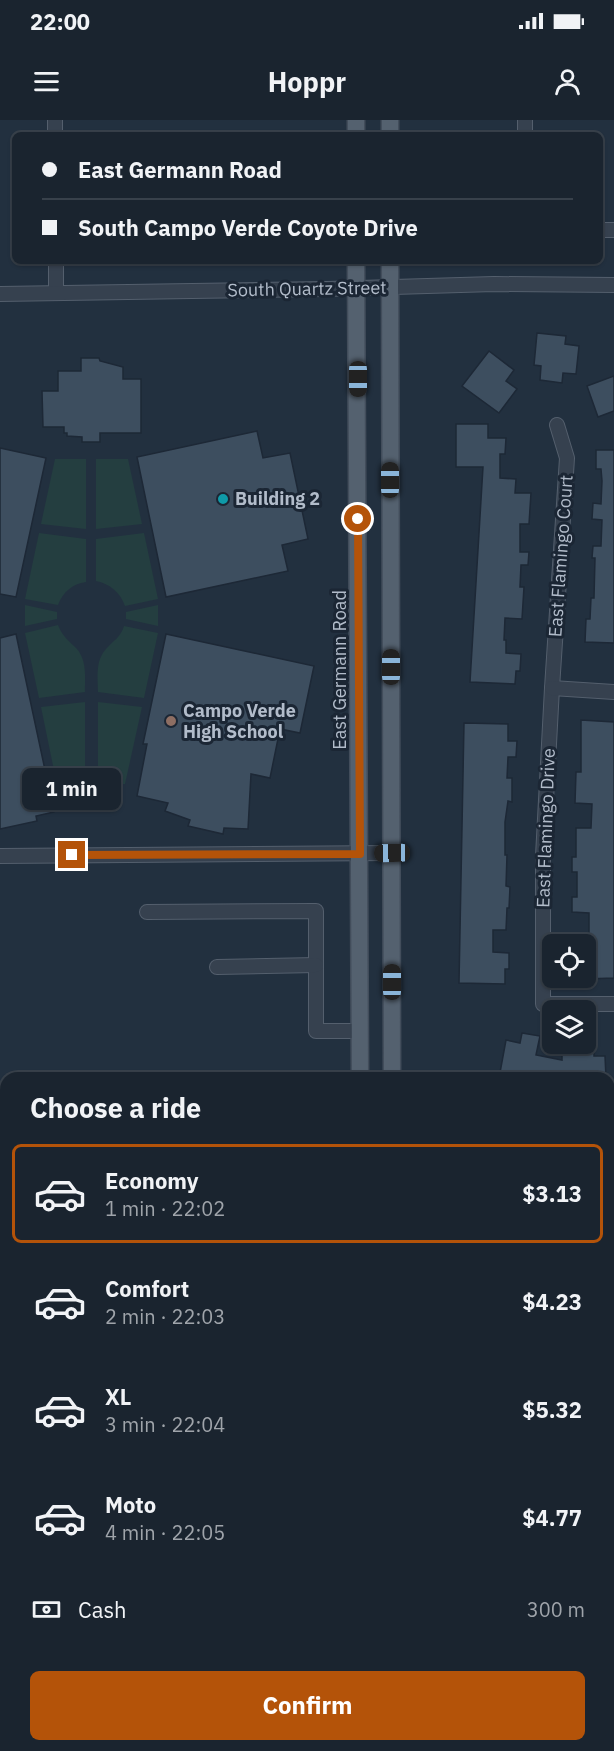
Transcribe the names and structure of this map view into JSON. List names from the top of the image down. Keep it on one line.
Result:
{"streets":{"main road":["East Germann Road"],"street":["South Quartz Street","East Flamingo Court","East Flamingo Drive"]},"crossings":[["South Quartz Street","East Germann Road"],["East Flamingo Court","East Flamingo Drive"]],"places":["Building 2","Campo Verde High School"],"page":{"status":"22:00","header":"Hoppr","banner":["East Germann Road","South Campo Verde Coyote Drive"],"bubble":"1 min","heading":"Choose a ride","list":[{"name":"Economy","note":"1 min · 22:02","value":"$3.13"},{"name":"Comfort","note":"2 min · 22:03","value":"$4.23"},{"name":"XL","note":"3 min · 22:04","value":"$5.32"},{"name":"Moto","note":"4 min · 22:05","value":"$4.77"}],"pay":["Cash","300 m"],"buttons":"Confirm"}}
